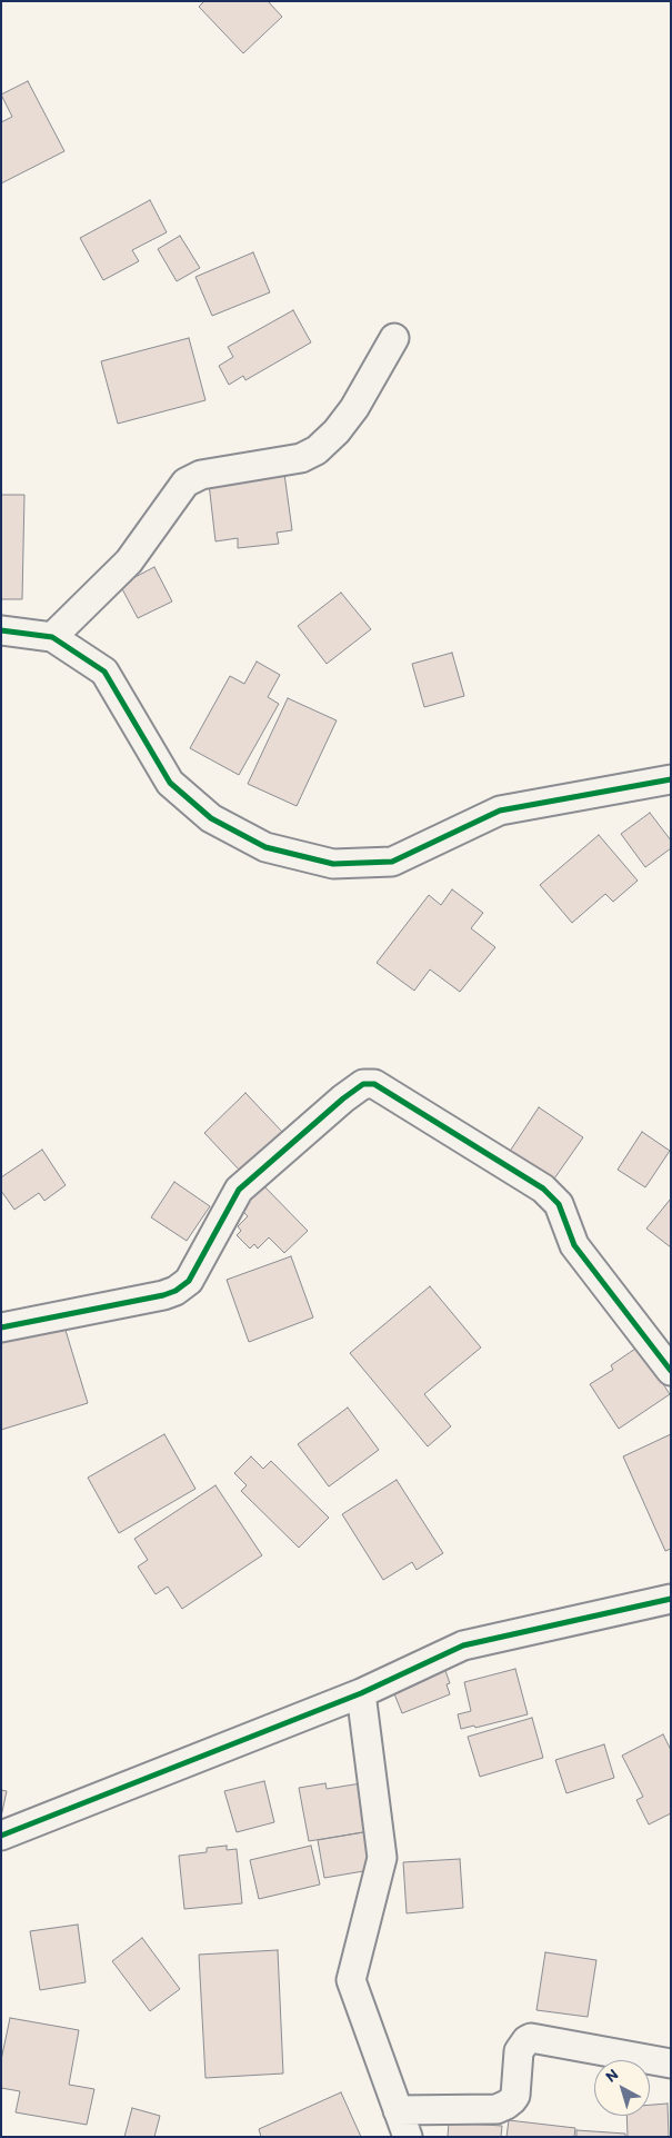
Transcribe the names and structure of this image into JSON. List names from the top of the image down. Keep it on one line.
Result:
{"north":"top left"}
